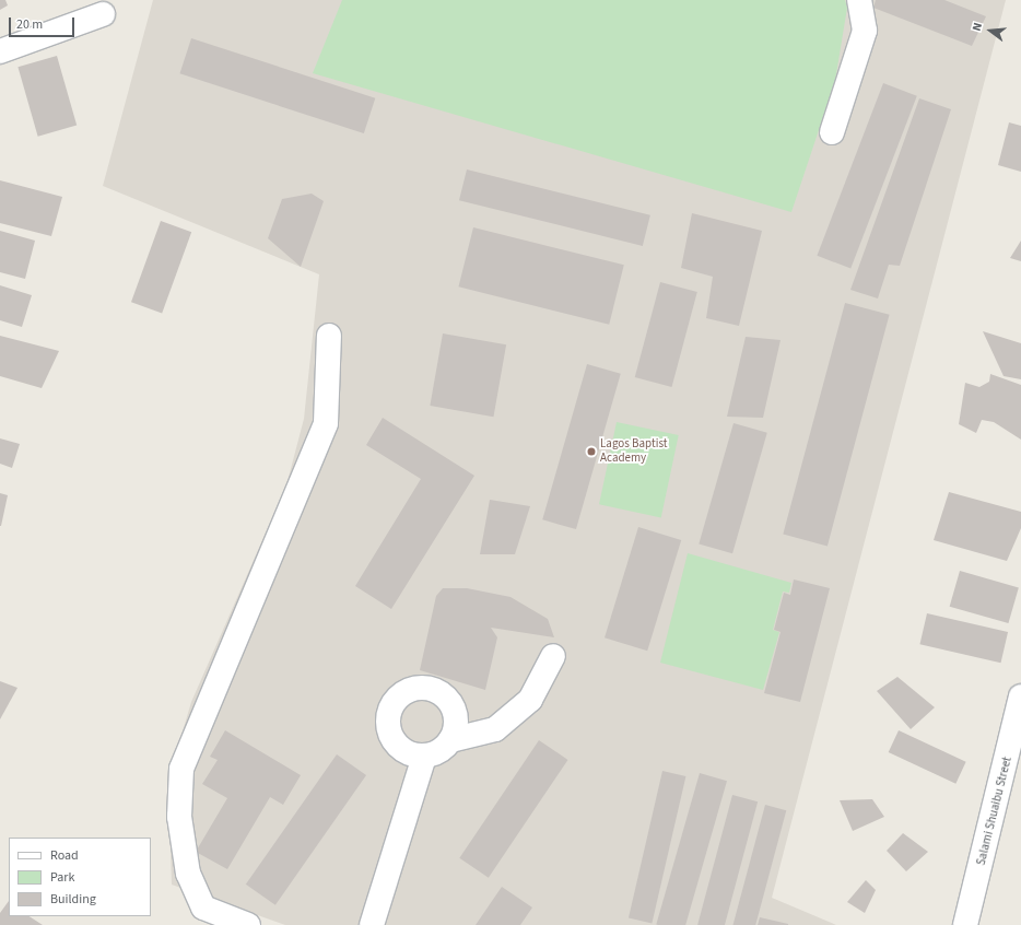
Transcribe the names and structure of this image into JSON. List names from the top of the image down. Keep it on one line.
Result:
{"streets":{"street":["Salami Shuaibu Street"]},"places":["Lagos Baptist Academy"],"legend":["Road","Park","Building"],"scale_bar":"20 m","north":"left"}
